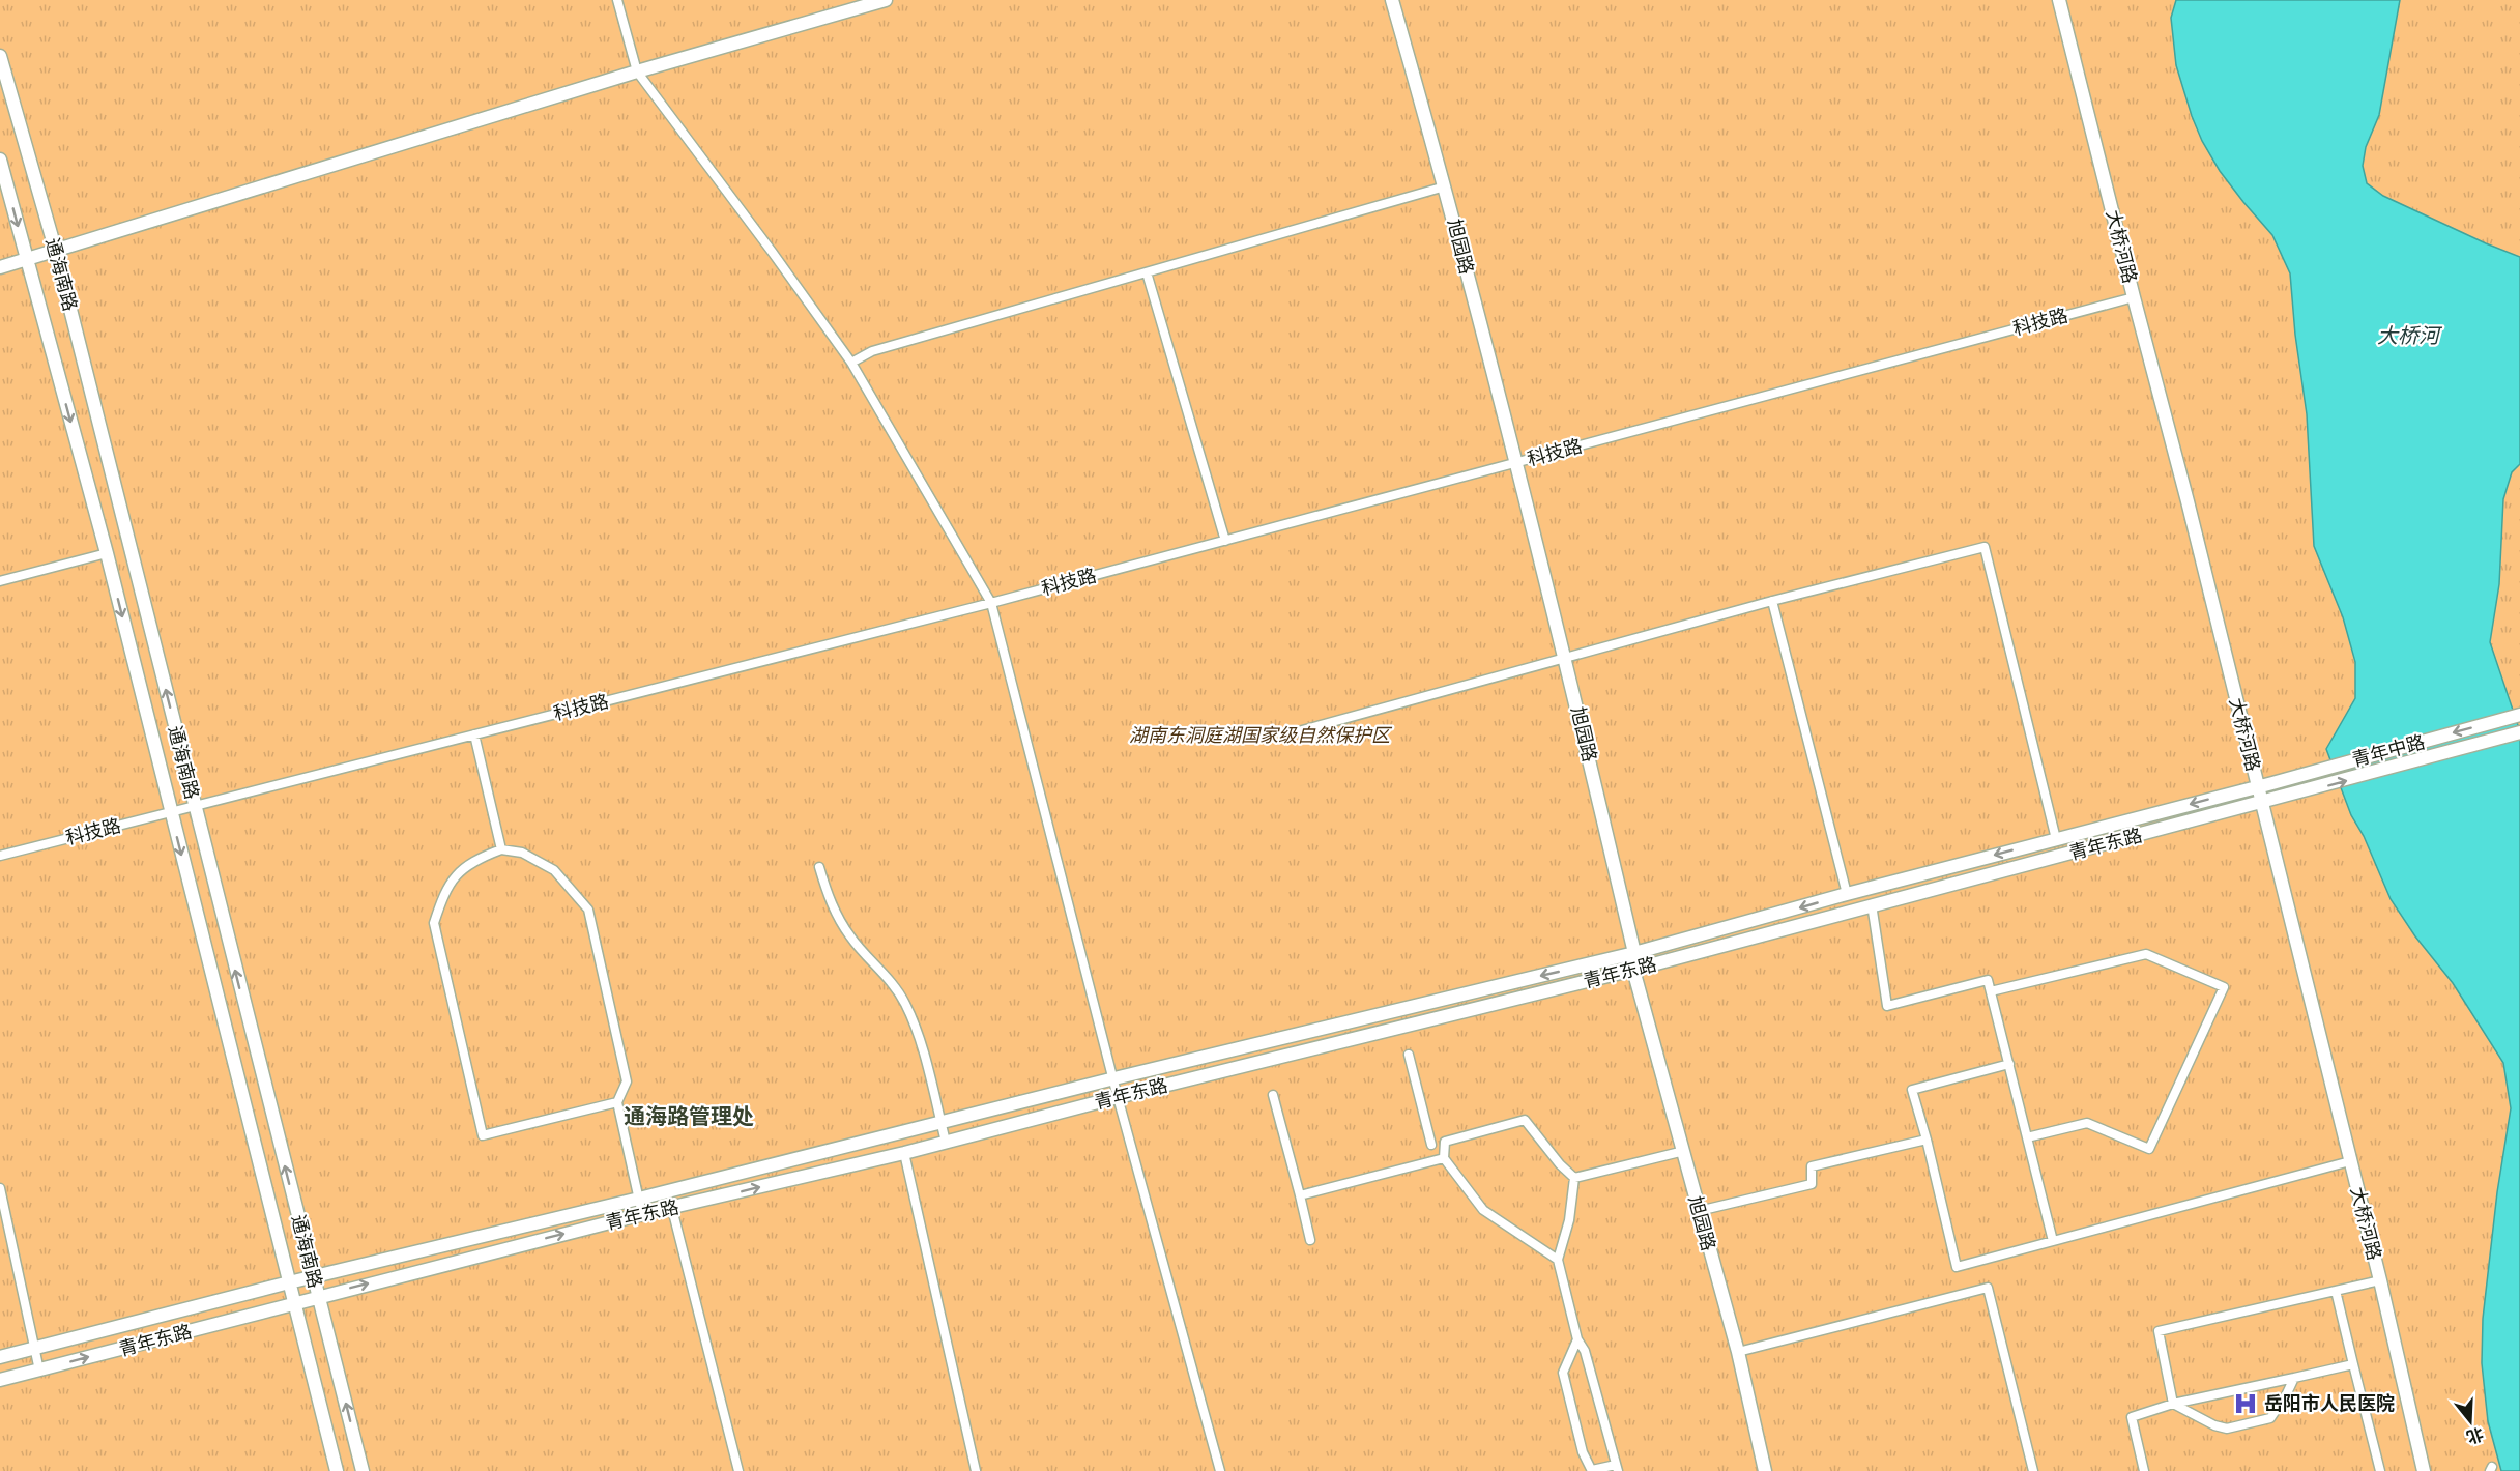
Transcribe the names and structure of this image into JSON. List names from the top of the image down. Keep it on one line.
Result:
{"streets":{"street":["旭园路","大桥河路","通海南路","科技路","青年中路","青年东路"]},"crossings":[["旭园路","科技路"],["旭园路","青年东路"],["大桥河路","科技路"],["大桥河路","青年中路"],["大桥河路","青年东路"],["通海南路","科技路"],["通海南路","青年东路"],["青年中路","青年东路"]],"one_way":["青年中路"],"districts":["通海路管理处"],"water":["大桥河"],"parks":["湖南东洞庭湖国家级自然保护区"],"places":{"hospital":["岳阳市人民医院"]},"north":"bottom"}
